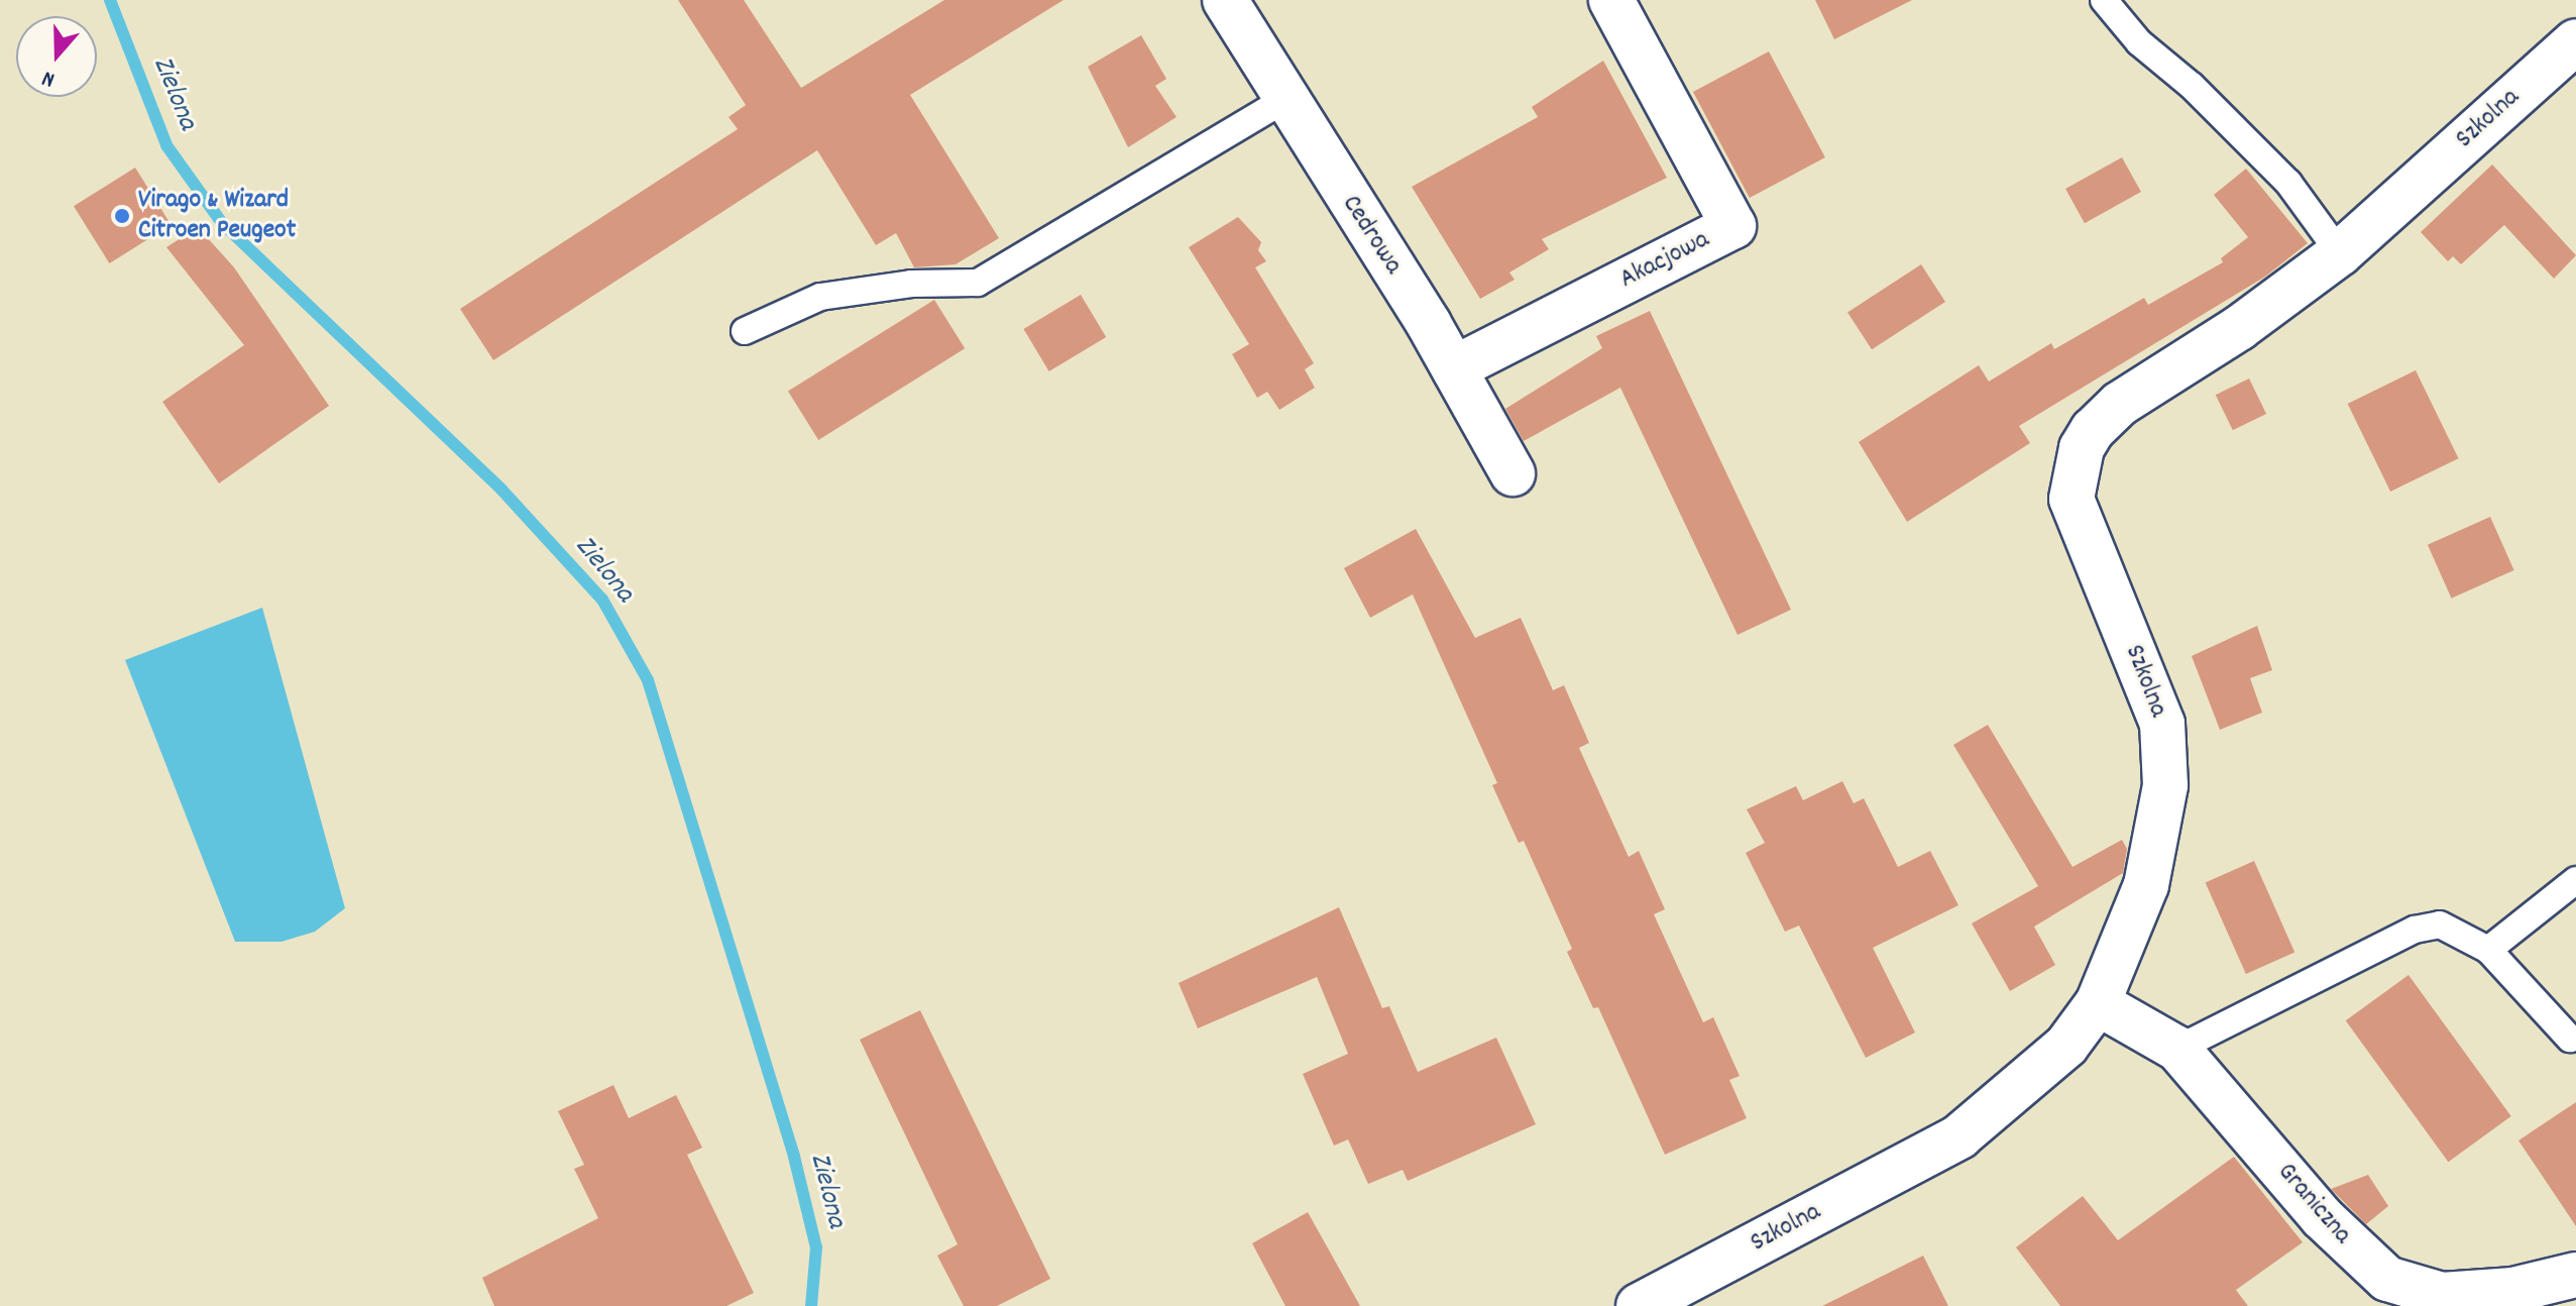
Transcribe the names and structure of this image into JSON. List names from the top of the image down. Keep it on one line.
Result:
{"streets":{"street":["Szkolna","Cedrowa","Akacjowa","Graniczna"]},"crossings":[["Szkolna","Graniczna"],["Cedrowa","Akacjowa"]],"water":["Zielona"],"places":["Virago & Wizard Citroen Peugeot"],"north":"bottom"}
